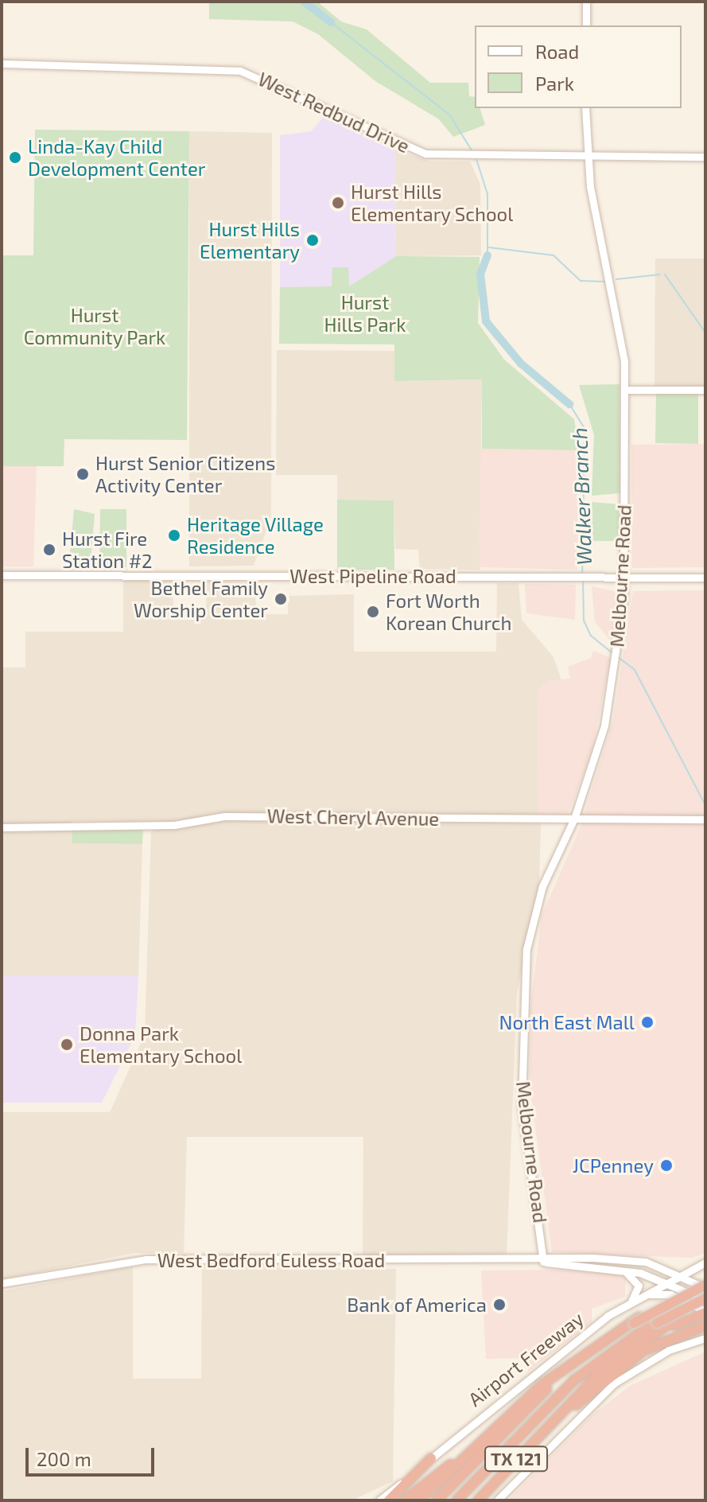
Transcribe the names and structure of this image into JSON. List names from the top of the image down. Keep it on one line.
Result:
{"streets":{"highway":["Airport Freeway","TX 121"],"main road":["West Redbud Drive","West Pipeline Road","Melbourne Road","West Cheryl Avenue","West Bedford Euless Road"]},"crossings":[["West Redbud Drive","Melbourne Road"],["West Pipeline Road","Melbourne Road"],["Melbourne Road","West Cheryl Avenue"],["Melbourne Road","West Bedford Euless Road"],["West Bedford Euless Road","Airport Freeway"]],"water":["Walker Branch"],"parks":["Hurst Hills Park","Hurst Community Park"],"places":["Linda-Kay Child Development Center","Hurst Hills Elementary School","Hurst Hills Elementary","Hurst Senior Citizens Activity Center","Heritage Village Residence","Hurst Fire Station #2","Bethel Family Worship Center","Fort Worth Korean Church","North East Mall","Donna Park Elementary School","JCPenney","Bank of America"],"legend":["Road","Park"],"scale_bar":"200 m"}
